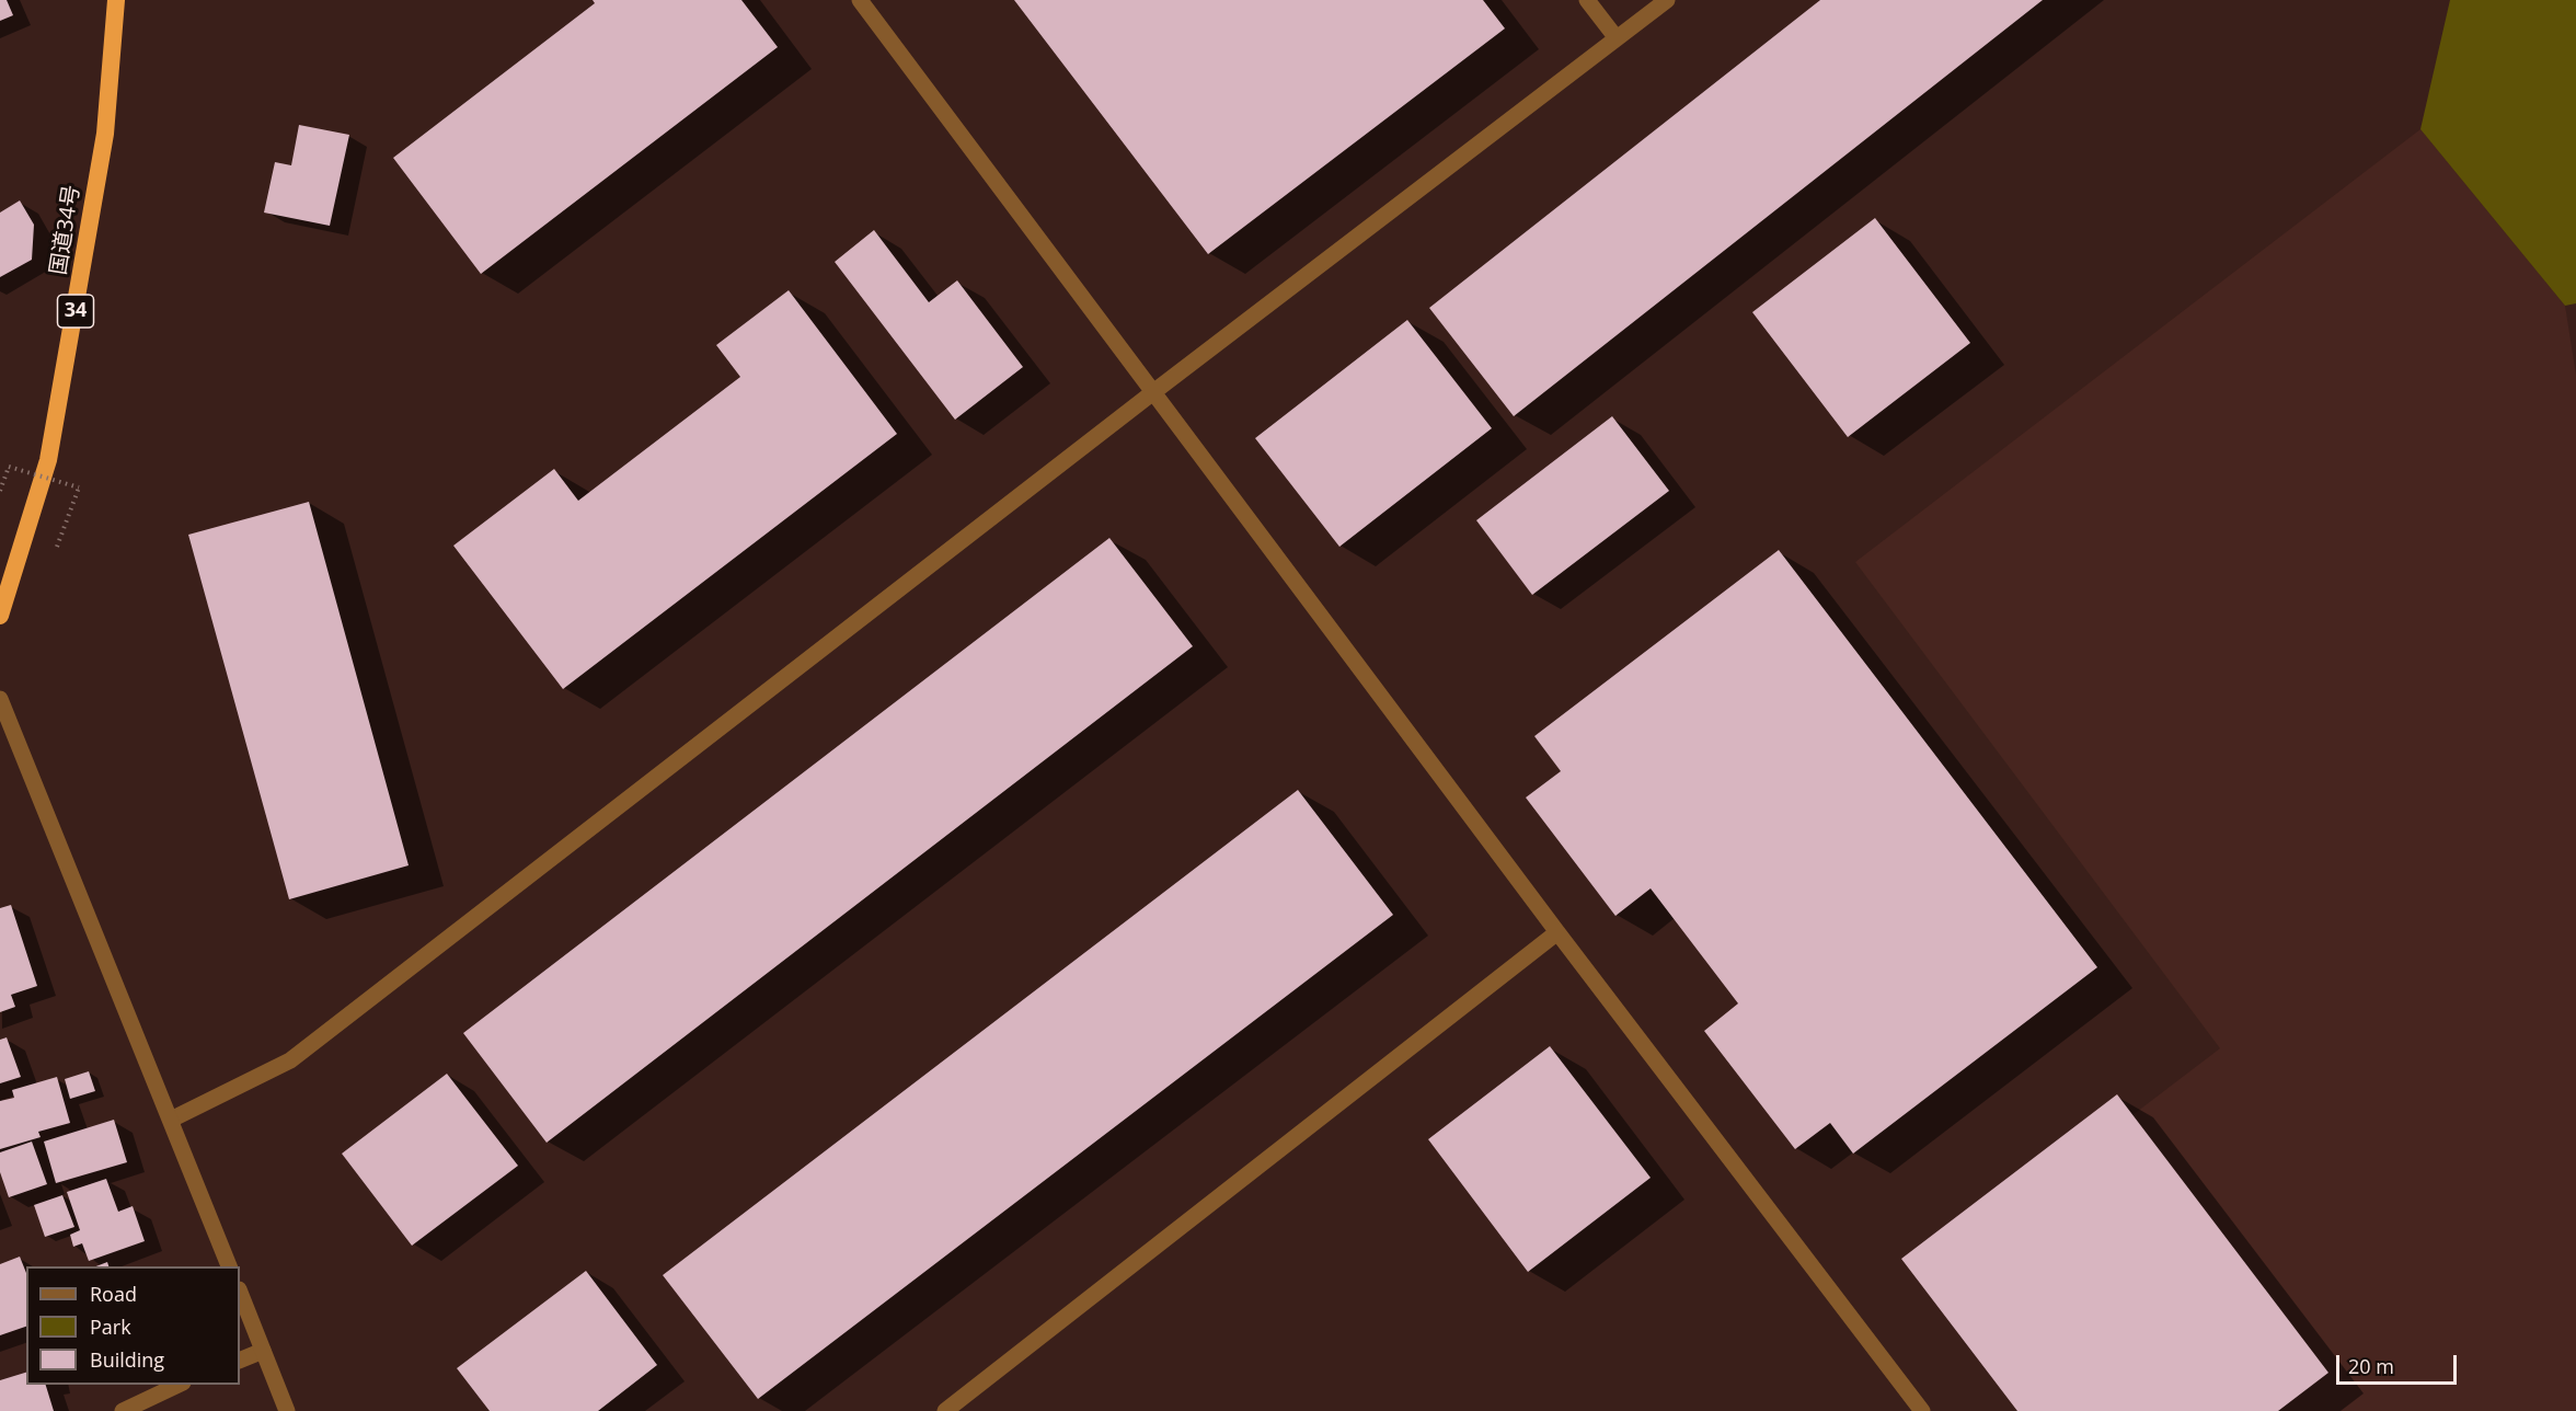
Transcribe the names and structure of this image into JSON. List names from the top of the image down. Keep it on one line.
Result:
{"streets":{"highway":["国道34号","34"]},"legend":["Road","Park","Building"],"scale_bar":"20 m"}
